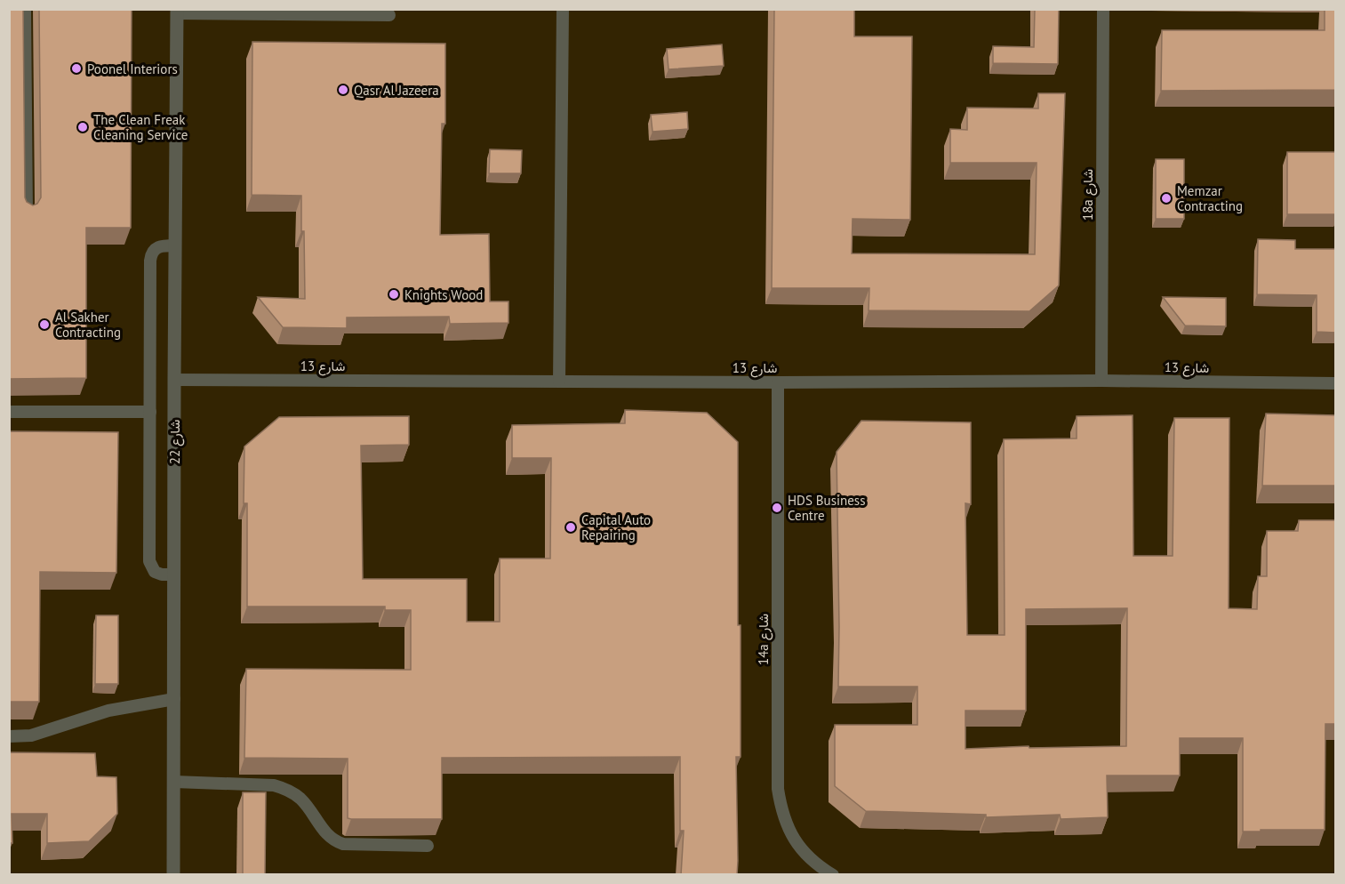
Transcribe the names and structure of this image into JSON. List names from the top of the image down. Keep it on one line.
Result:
{"streets":{"street":["شارع 22"],"lane":["18a شارع","شارع 13","14a شارع"]},"crossings":[["18a شارع","شارع 13"],["شارع 13","شارع 22"],["شارع 13","14a شارع"]],"places":["Poonel Interiors","Qasr Al Jazeera","The Clean Freak Cleaning Service","Memzar Contracting","Knights Wood","Al Sakher Contracting","HDS Business Centre","Capital Auto Repairing"]}
